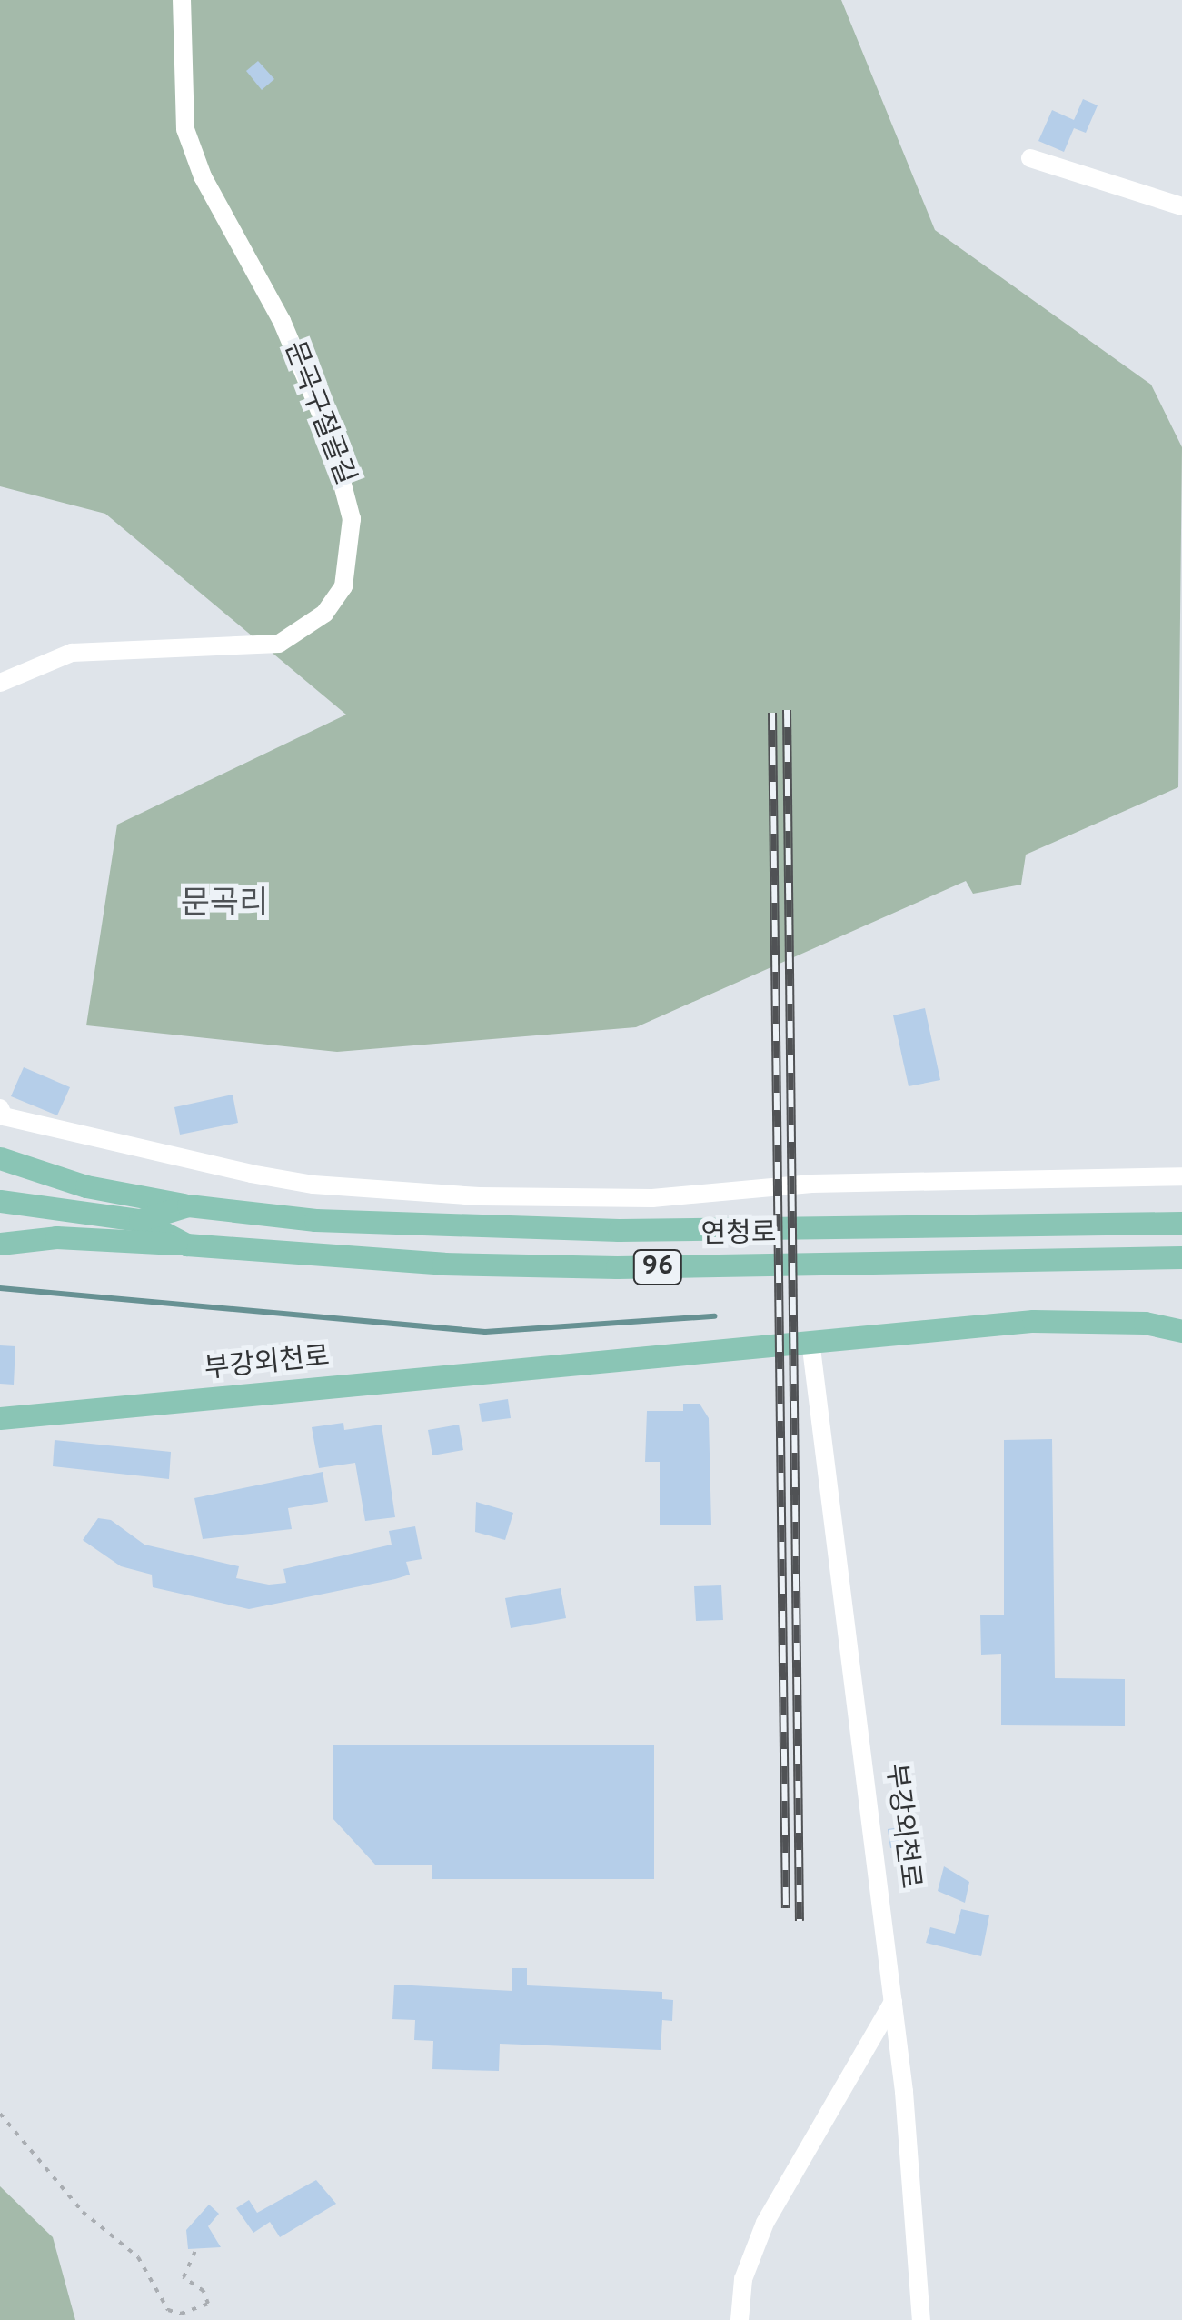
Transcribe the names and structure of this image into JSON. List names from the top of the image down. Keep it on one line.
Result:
{"streets":{"main road":["연청로","96","부강외천로"],"street":["문곡구절골길"]},"districts":["문곡리"]}
